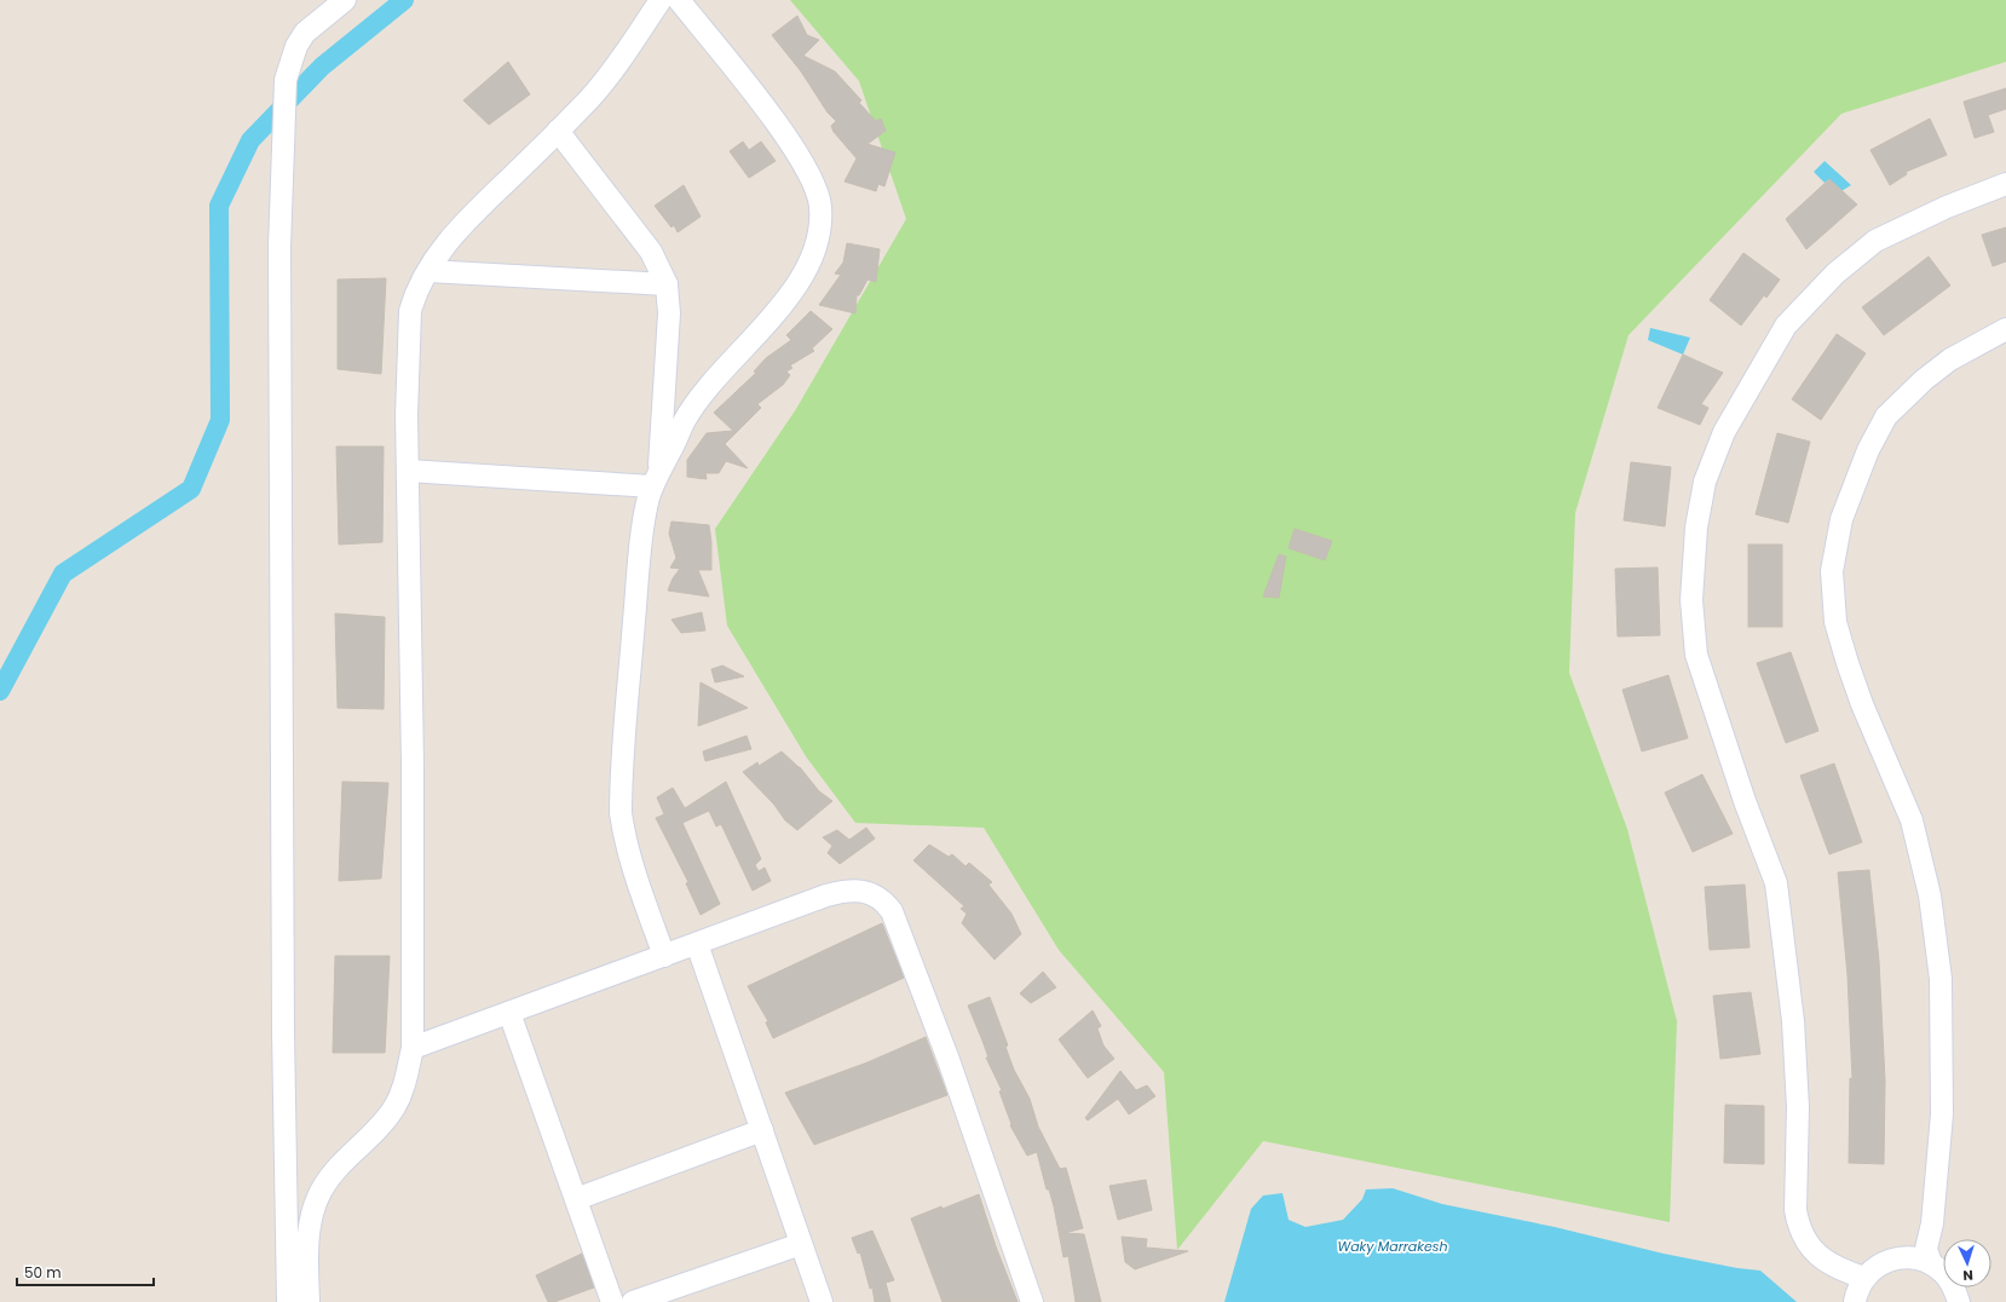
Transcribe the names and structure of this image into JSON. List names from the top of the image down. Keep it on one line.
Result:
{"water":["Waky Marrakesh"],"scale_bar":"50 m","north":"bottom"}
